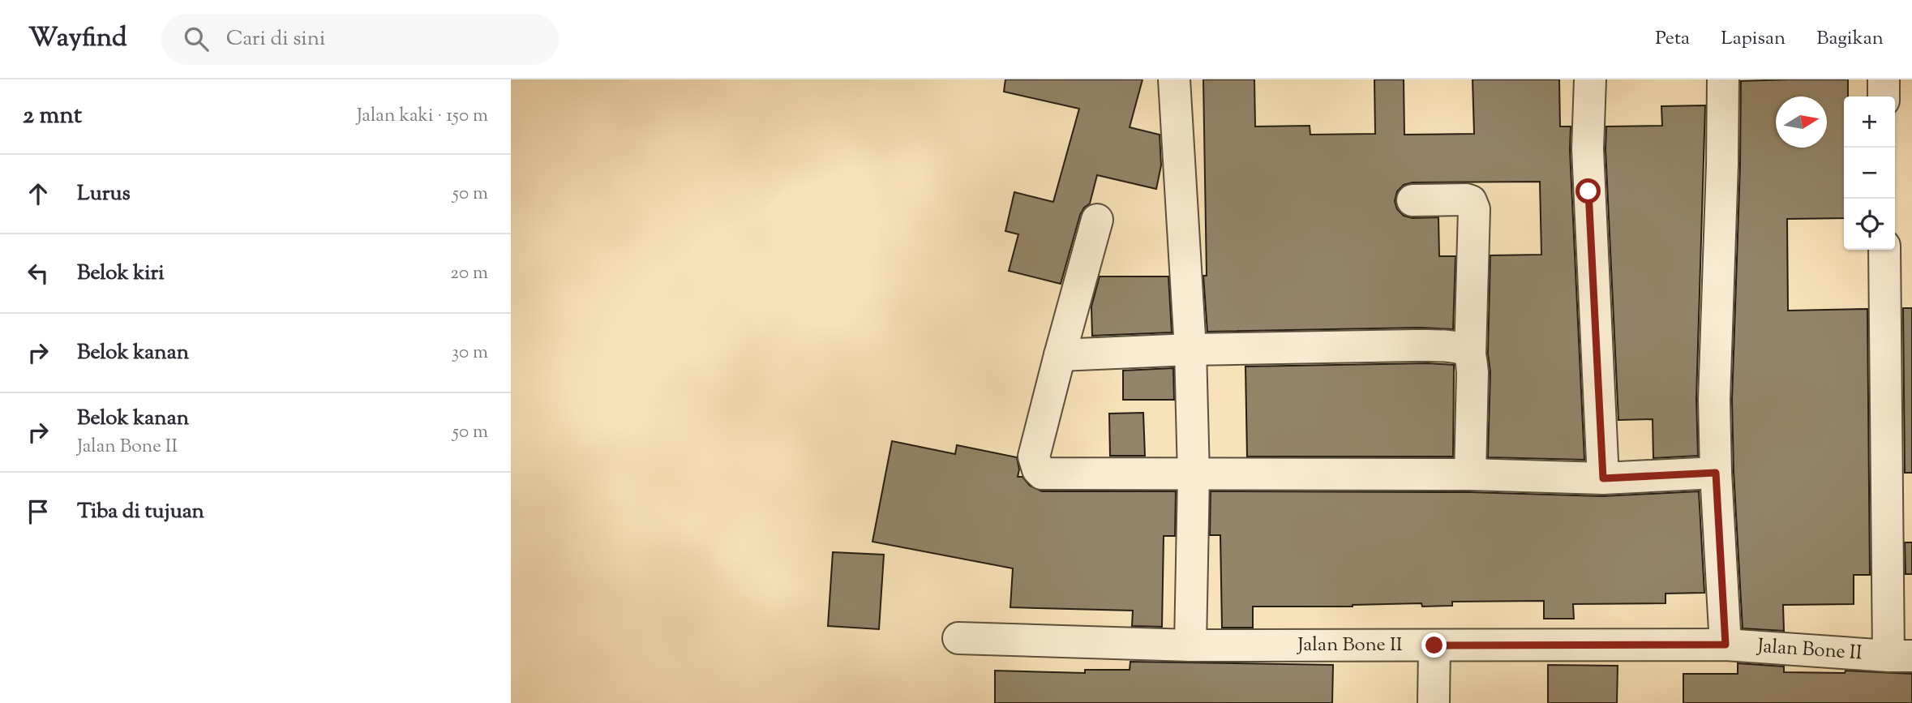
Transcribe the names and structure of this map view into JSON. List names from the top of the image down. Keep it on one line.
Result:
{"streets":{"street":["Jalan Bone II"]},"north":"right","page":{"header":"Wayfind","search":"Cari di sini","nav":["Peta","Lapisan","Bagikan"],"heading":["2 mnt","Jalan kaki · 150 m"],"map_buttons":["+","−"],"list":[["Lurus","50 m"],["Belok kiri","20 m"],["Belok kanan","30 m"],["Belok kanan","Jalan Bone II","50 m"],"Tiba di tujuan"]}}
